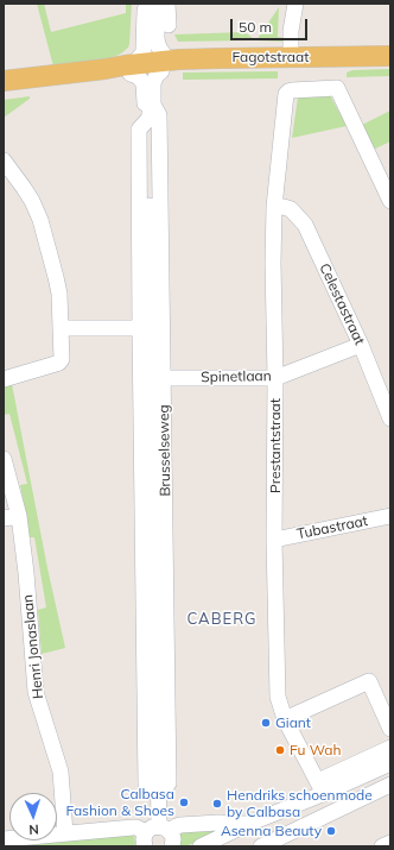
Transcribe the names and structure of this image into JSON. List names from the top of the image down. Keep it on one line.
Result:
{"streets":{"main road":["Fagotstraat"],"street":["Celestastraat","Spinetlaan","Prestantstraat","Brusselseweg","Tubastraat","Henri Jonaslaan"]},"crossings":[["Fagotstraat","Brusselseweg"],["Celestastraat","Spinetlaan"],["Celestastraat","Prestantstraat"],["Spinetlaan","Prestantstraat"],["Spinetlaan","Brusselseweg"],["Prestantstraat","Tubastraat"]],"districts":["CABERG"],"places":["Giant","Fu Wah","Calbasa Fashion & Shoes","Hendriks schoenmode by Calbasa","Asenna Beauty"],"scale_bar":"50 m","north":"bottom"}
